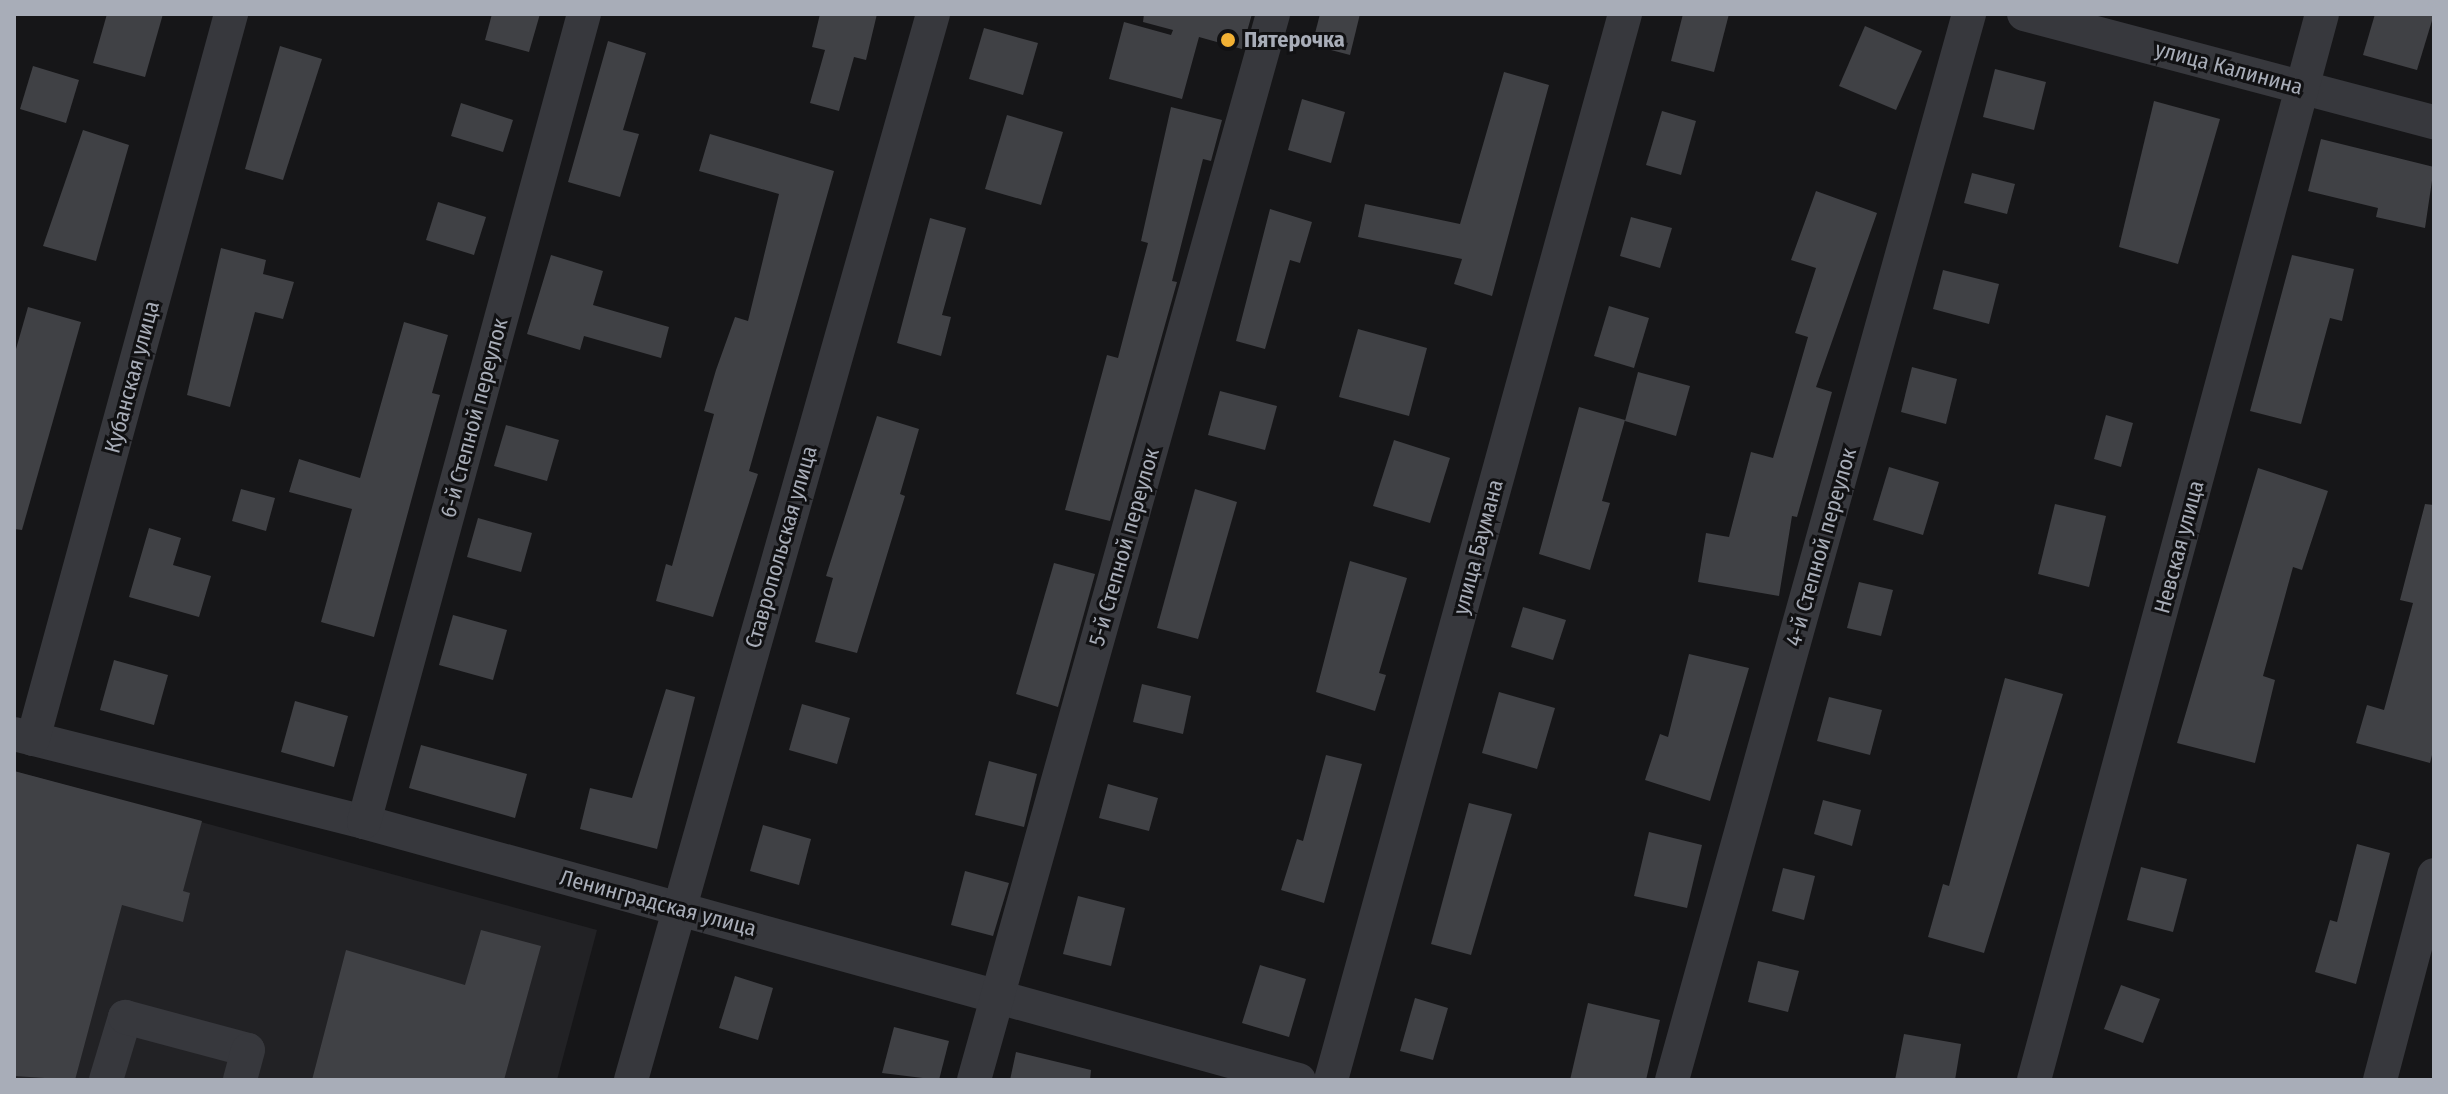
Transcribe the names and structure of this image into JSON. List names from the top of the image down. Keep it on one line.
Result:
{"streets":{"street":["улица Калинина","Кубанская улица","6-й Степной переулок","Ставропольская улица","5-й Степной переулок","улица Баумана","4-й Степной переулок","Невская улица","Ленинградская улица"]},"crossings":[["улица Калинина","Невская улица"],["Кубанская улица","Ленинградская улица"],["6-й Степной переулок","Ленинградская улица"],["Ставропольская улица","Ленинградская улица"],["5-й Степной переулок","Ленинградская улица"]],"places":["Пятерочка"]}
